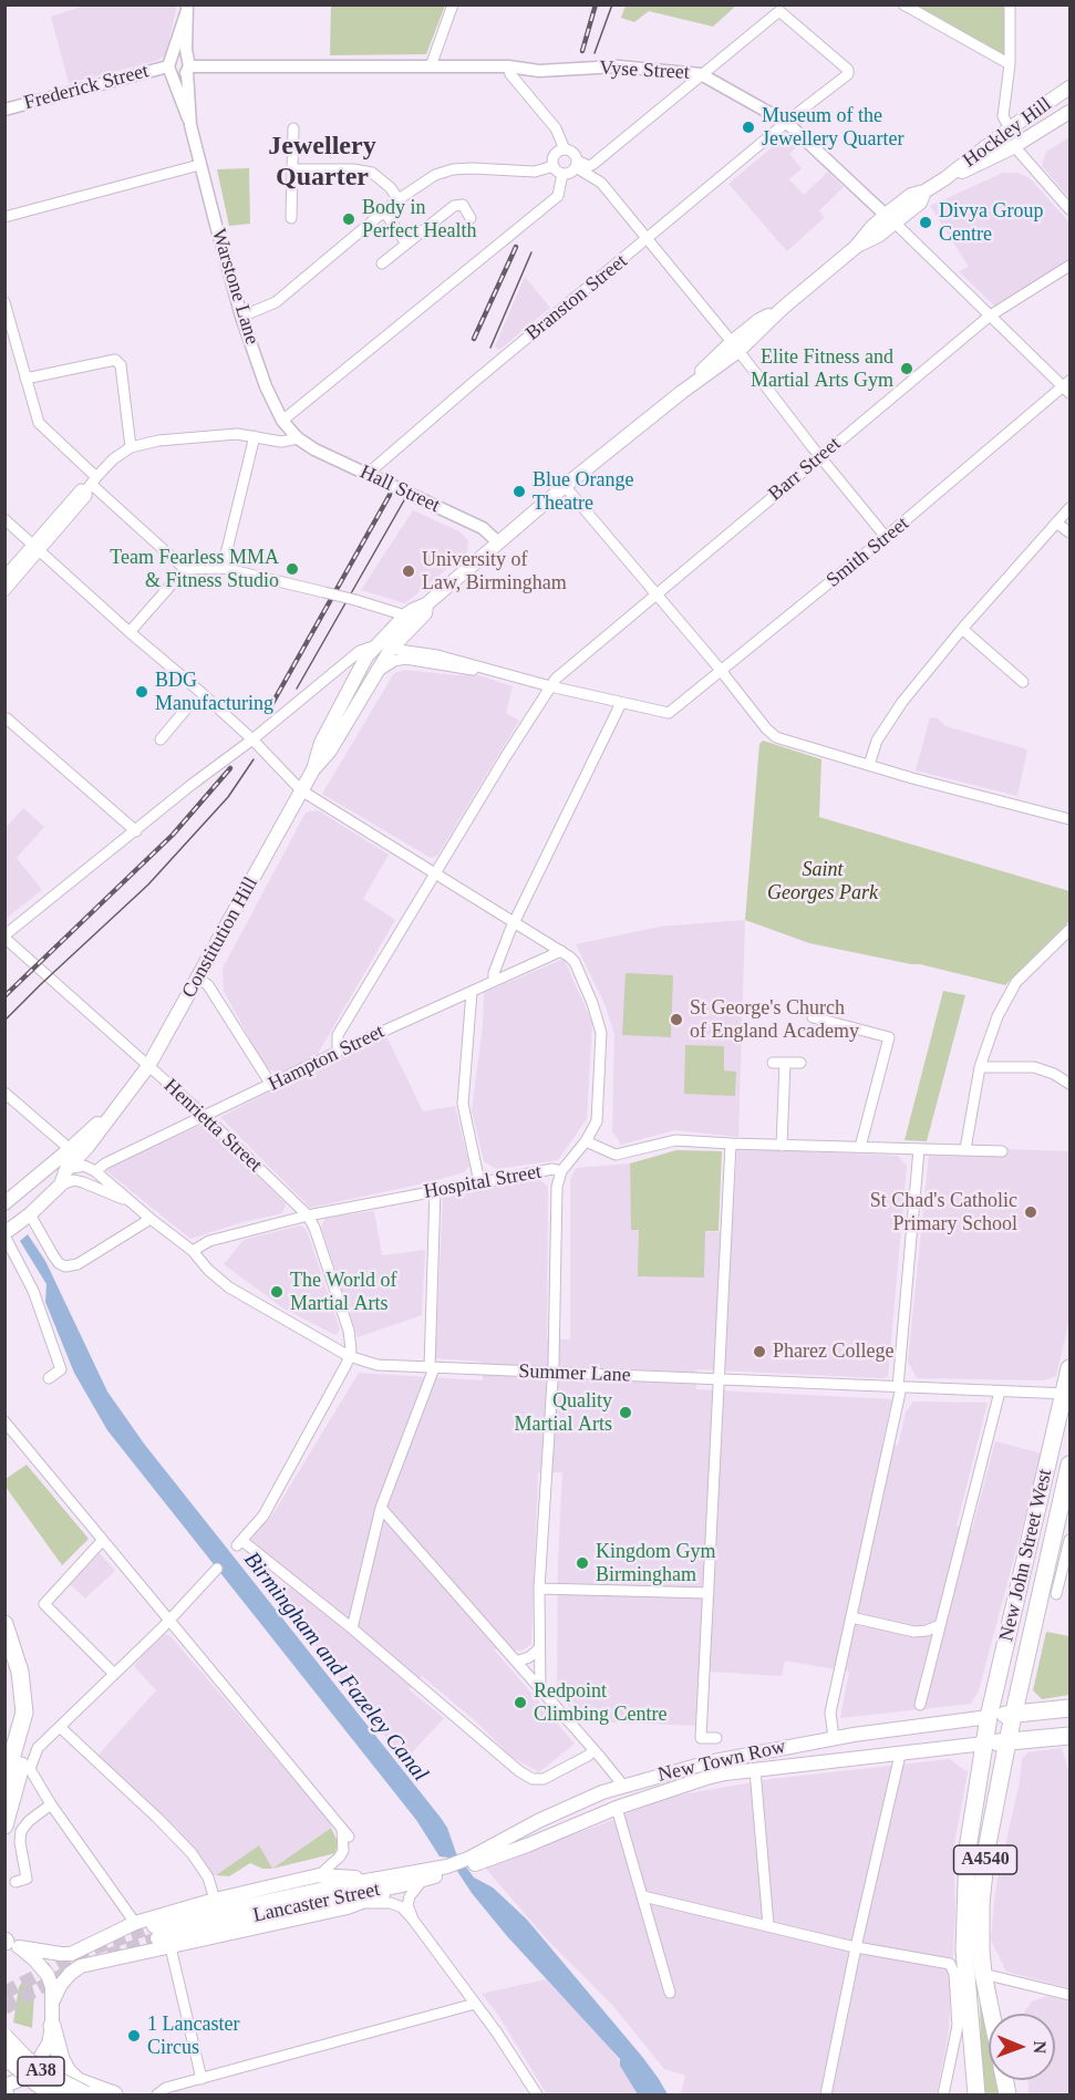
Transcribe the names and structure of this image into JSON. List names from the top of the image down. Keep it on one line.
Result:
{"streets":{"highway":["New John Street West","A4540","A38"],"main road":["Hockley Hill","Constitution Hill","New Town Row","Lancaster Street"],"street":["Vyse Street","Frederick Street","Warstone Lane","Branston Street","Barr Street","Hall Street","Smith Street","Hampton Street","Henrietta Street","Hospital Street","Summer Lane"]},"crossings":[["Vyse Street","Frederick Street"],["Vyse Street","Hockley Hill"],["Vyse Street","Warstone Lane"],["Vyse Street","Branston Street"],["Frederick Street","Warstone Lane"],["Hockley Hill","Hall Street"],["Hockley Hill","Constitution Hill"],["Warstone Lane","Hall Street"],["Branston Street","Hall Street"],["Barr Street","Hampton Street"],["Constitution Hill","Henrietta Street"],["Constitution Hill","Summer Lane"],["Hampton Street","Henrietta Street"],["Hampton Street","Summer Lane"],["Henrietta Street","Hospital Street"],["Henrietta Street","Summer Lane"],["Hospital Street","Summer Lane"],["Summer Lane","New John Street West"],["New John Street West","New Town Row"],["New John Street West","A4540"],["New Town Row","A4540"],["New Town Row","Lancaster Street"]],"districts":["Jewellery Quarter"],"water":["Birmingham and Fazeley Canal"],"parks":["Saint Georges Park"],"places":["Museum of the Jewellery Quarter","Body in Perfect Health","Divya Group Centre","Elite Fitness and Martial Arts Gym","Blue Orange Theatre","Team Fearless MMA & Fitness Studio","University of Law, Birmingham","BDG Manufacturing","St George's Church of England Academy","St Chad's Catholic Primary School","The World of Martial Arts","Pharez College","Quality Martial Arts","Kingdom Gym Birmingham","Redpoint Climbing Centre","1 Lancaster Circus"],"north":"right"}
